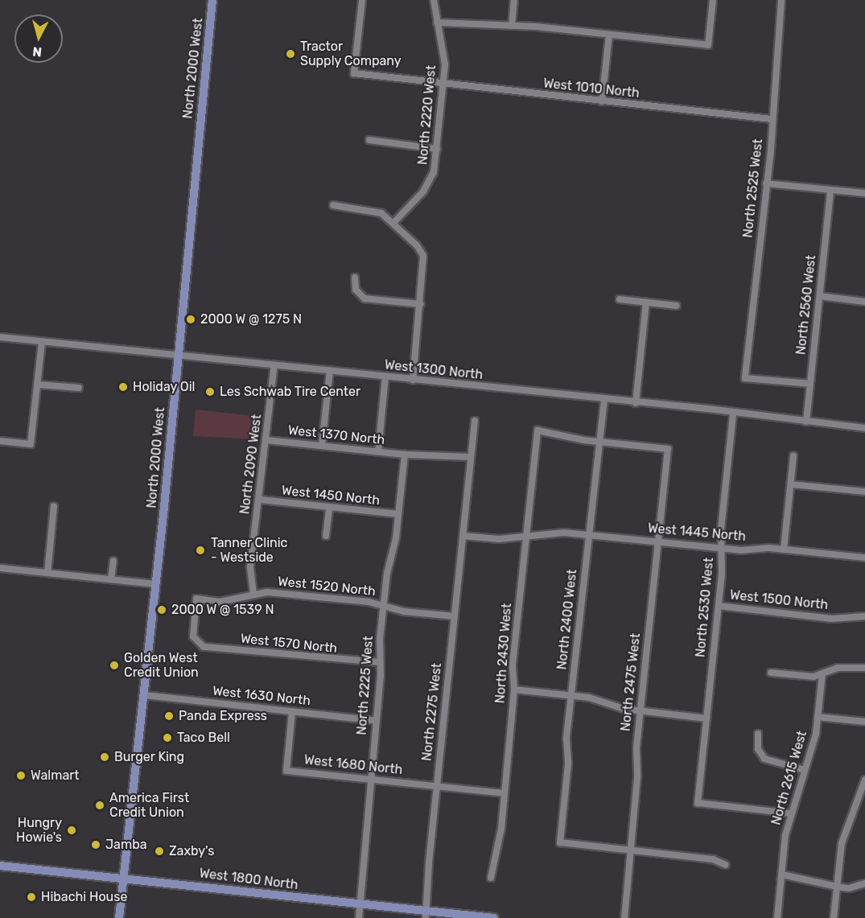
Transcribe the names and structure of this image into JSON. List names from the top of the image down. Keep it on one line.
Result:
{"streets":{"main road":["North 2000 West","West 1800 North"],"street":["West 1010 North","North 2220 West","North 2525 West","North 2560 West","West 1300 North","West 1370 North","North 2090 West","West 1450 North","West 1445 North","West 1520 North","West 1500 North","North 2530 West","North 2400 West","West 1570 North","North 2430 West","North 2475 West","North 2225 West","West 1630 North","North 2275 West","West 1680 North","North 2615 West"]},"crossings":[["North 2000 West","West 1300 North"],["North 2000 West","West 1630 North"],["North 2000 West","West 1800 North"],["West 1010 North","North 2220 West"],["West 1010 North","North 2525 West"],["North 2525 West","North 2560 West"],["North 2560 West","West 1300 North"],["West 1300 North","North 2090 West"],["West 1300 North","North 2530 West"],["West 1300 North","North 2400 West"],["West 1370 North","North 2090 West"],["West 1370 North","North 2225 West"],["West 1370 North","North 2275 West"],["North 2090 West","West 1450 North"],["North 2090 West","West 1520 North"],["West 1450 North","North 2225 West"],["West 1445 North","North 2530 West"],["West 1445 North","North 2400 West"],["West 1445 North","North 2430 West"],["West 1445 North","North 2475 West"],["West 1520 North","West 1570 North"],["West 1520 North","North 2225 West"],["West 1520 North","North 2275 West"],["West 1500 North","North 2530 West"],["North 2530 West","North 2615 West"],["North 2400 West","North 2430 West"],["North 2400 West","North 2475 West"],["West 1570 North","North 2225 West"],["North 2430 West","North 2475 West"],["North 2430 West","West 1680 North"],["North 2225 West","West 1630 North"],["North 2225 West","West 1680 North"],["North 2225 West","West 1800 North"],["West 1630 North","West 1680 North"],["North 2275 West","West 1680 North"],["North 2275 West","West 1800 North"]],"places":["Tractor Supply Company","2000 W @ 1275 N","Holiday Oil","Les Schwab Tire Center","Tanner Clinic - Westside","2000 W @ 1539 N","Golden West Credit Union","Panda Express","Taco Bell","Burger King","Walmart","America First Credit Union","Hungry Howie's","Jamba","Zaxby's","Hibachi House"],"north":"bottom"}
